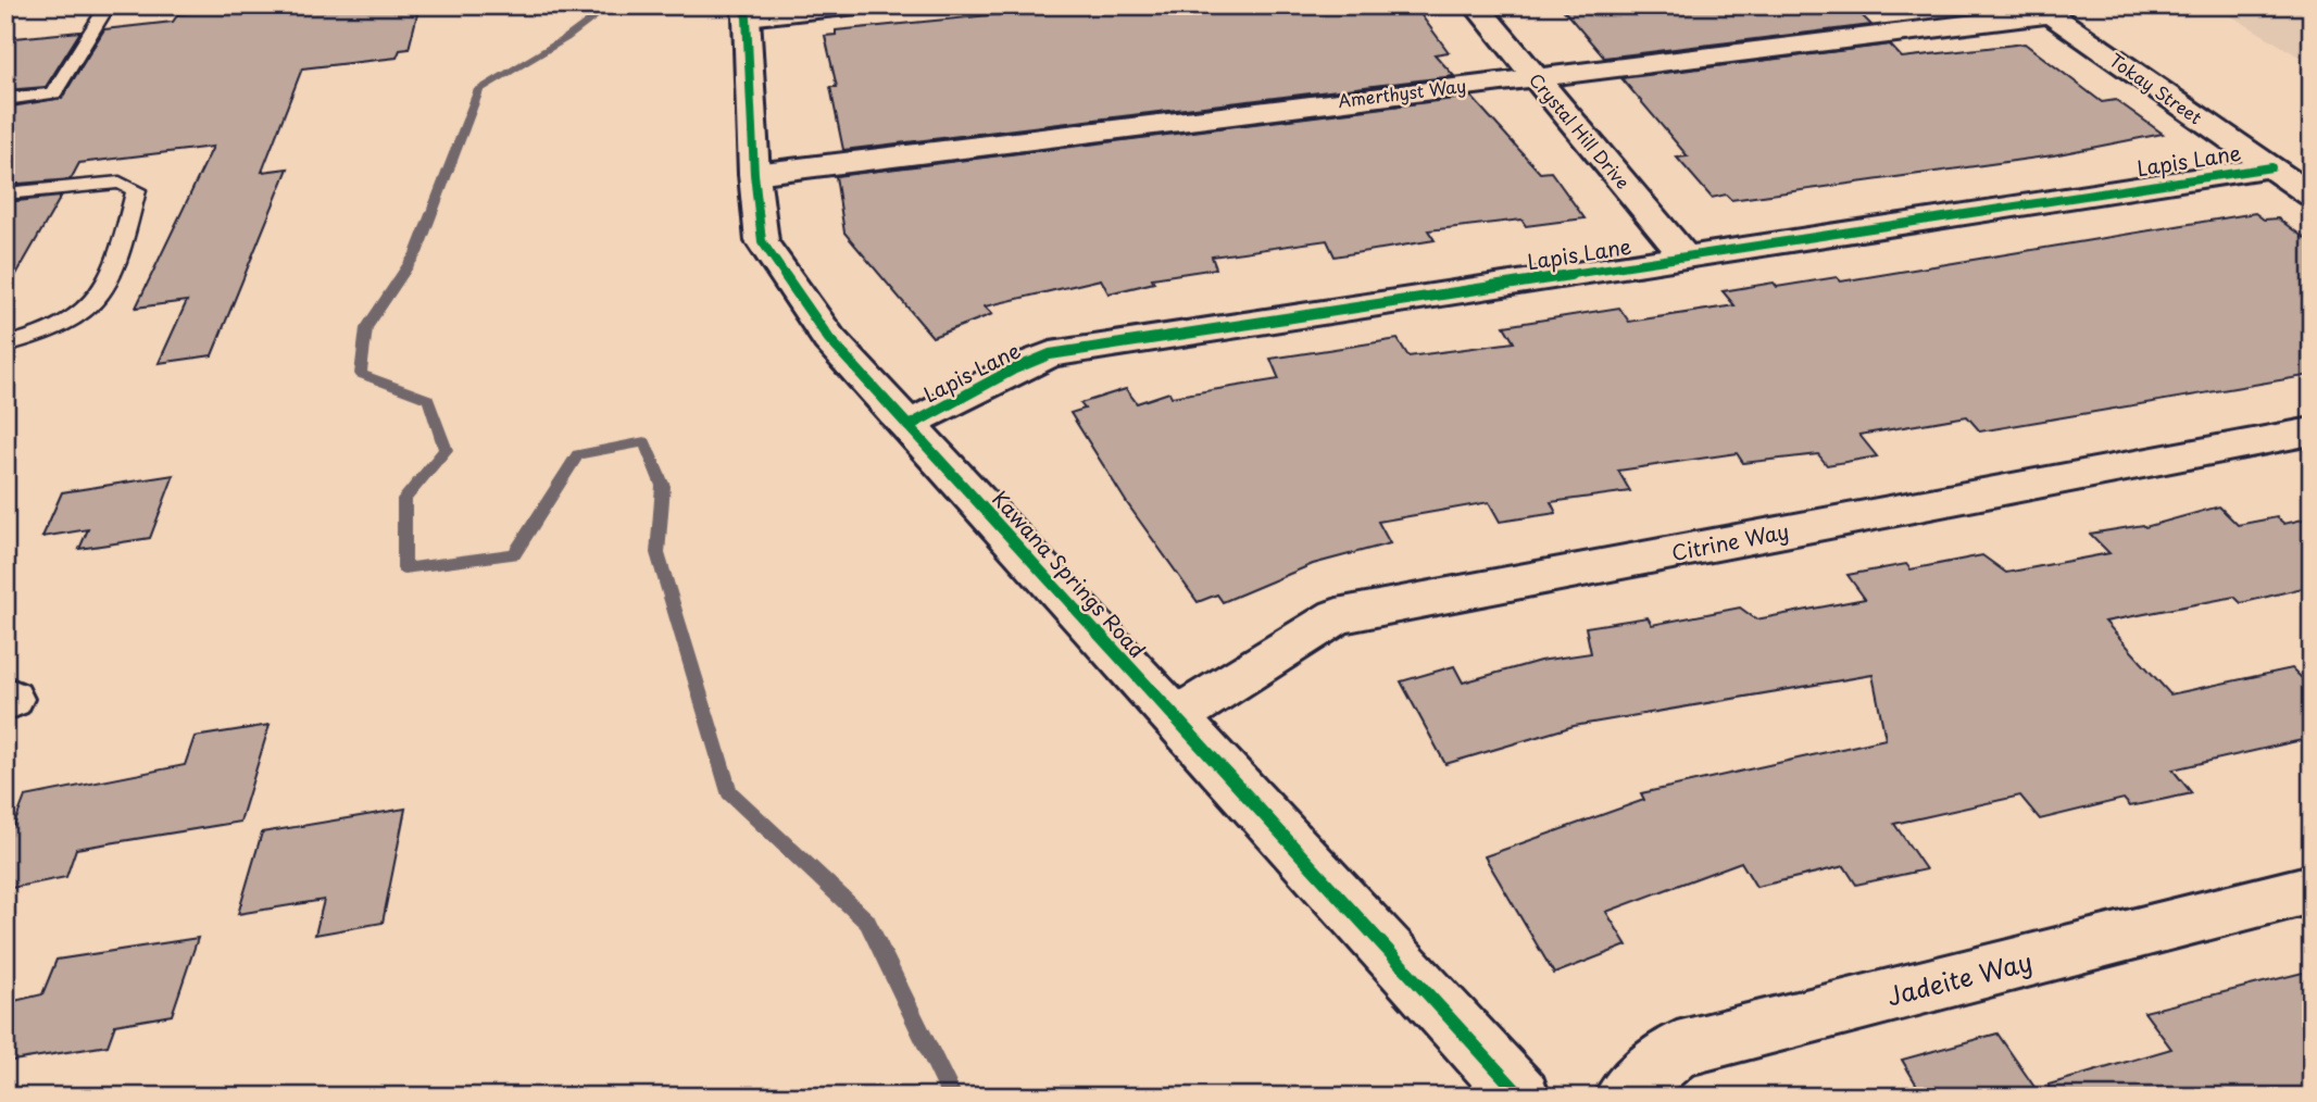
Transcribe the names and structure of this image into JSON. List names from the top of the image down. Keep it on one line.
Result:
{"streets":{"street":["Tokay Street","Amerthyst Way","Crystal Hill Drive","Lapis Lane","Citrine Way","Kawana Springs Road","Jadeite Way"]},"crossings":[["Tokay Street","Amerthyst Way"],["Tokay Street","Lapis Lane"],["Amerthyst Way","Crystal Hill Drive"],["Amerthyst Way","Kawana Springs Road"],["Crystal Hill Drive","Lapis Lane"],["Lapis Lane","Kawana Springs Road"],["Citrine Way","Kawana Springs Road"]]}
